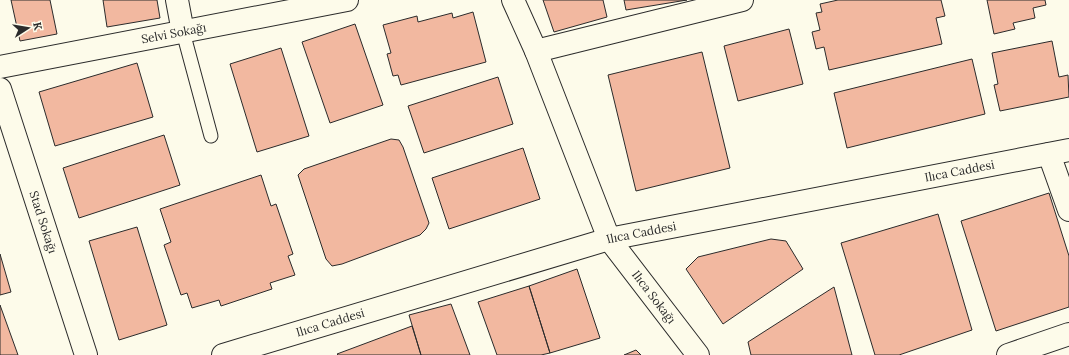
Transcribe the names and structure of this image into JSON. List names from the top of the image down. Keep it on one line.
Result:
{"streets":{"street":["Selvi Sokağı","Ilıca Caddesi","Stad Sokağı","Ilıca Sokağı"]},"crossings":[["Ilıca Caddesi","Ilıca Sokağı"]],"north":"right"}
